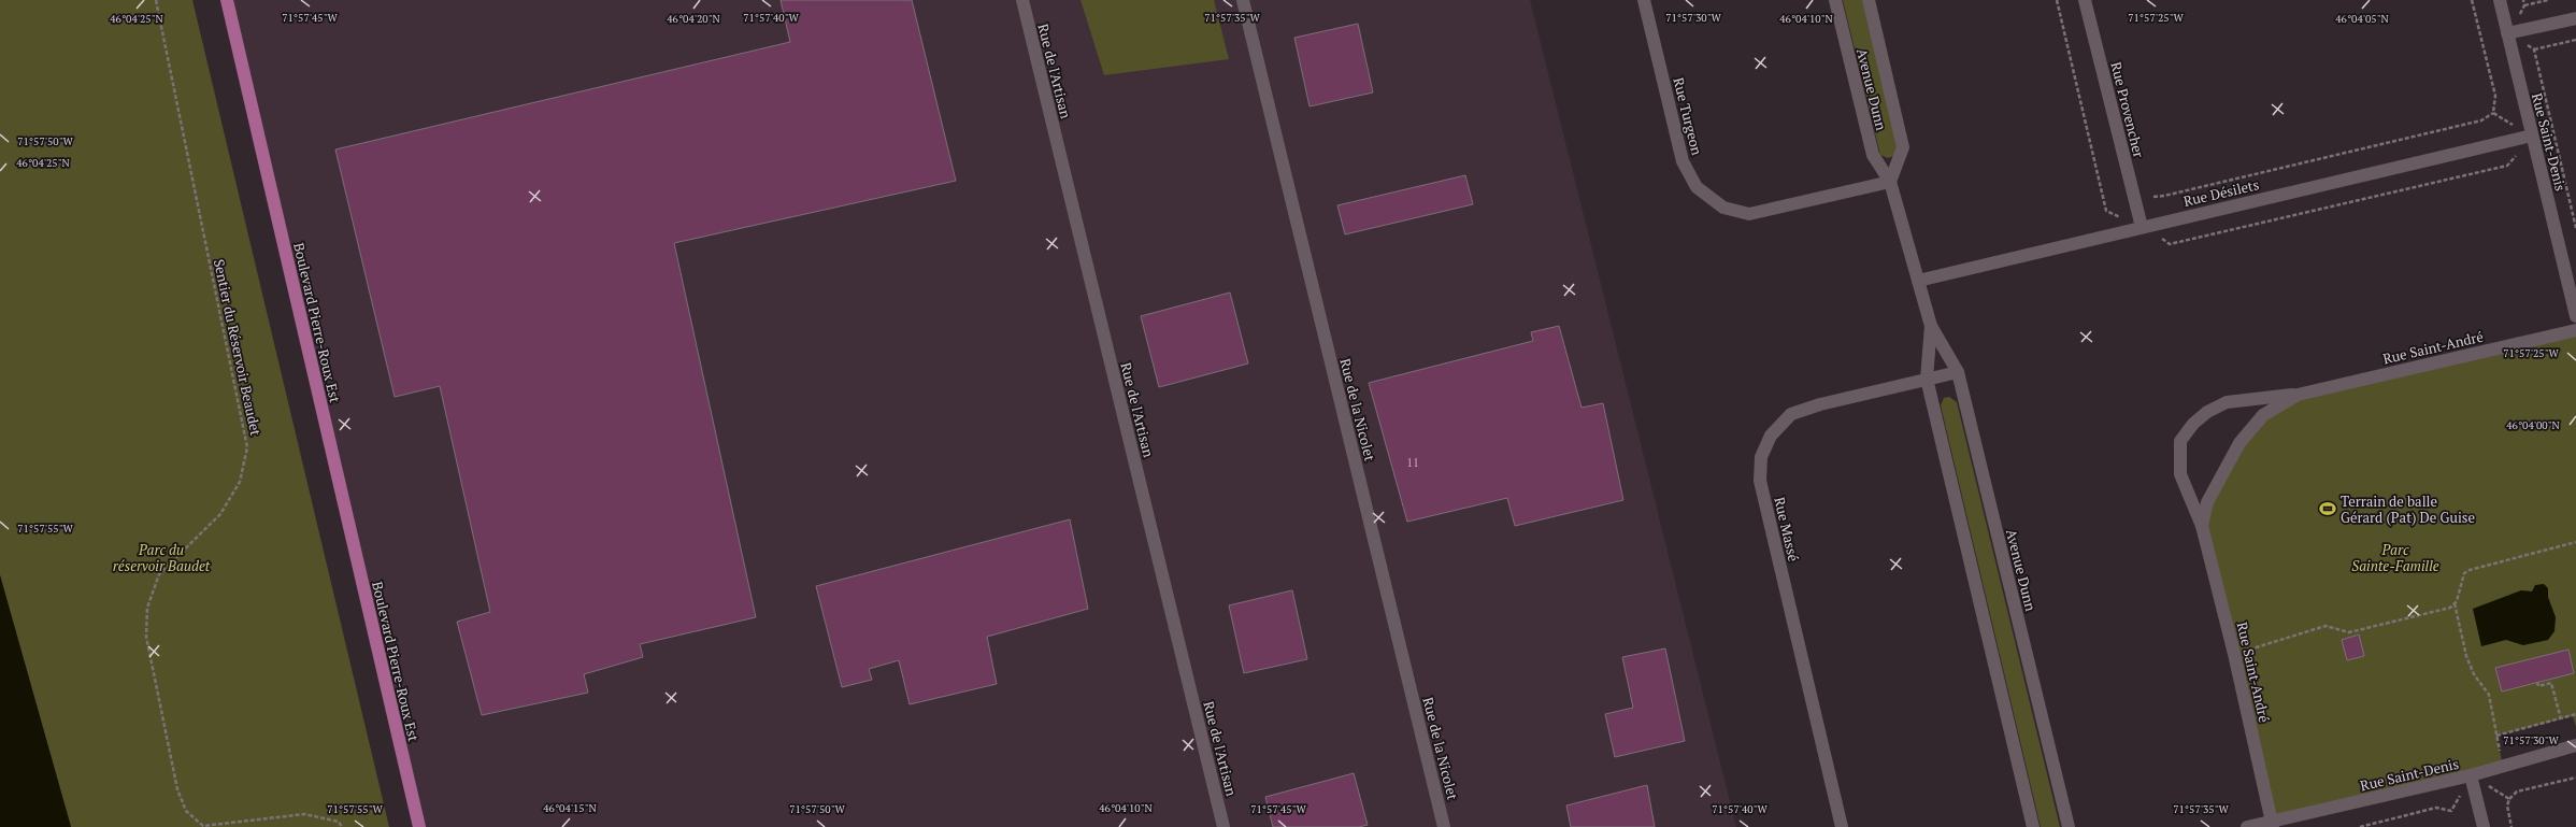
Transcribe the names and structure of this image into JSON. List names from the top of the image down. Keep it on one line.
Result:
{"streets":{"main road":["Boulevard Pierre-Roux Est"],"street":["Rue de l'Artisan","Avenue Dunn","Rue Provencher","Rue Turgeon","Rue Saint-Denis","Rue Désilets","Rue Saint-André","Rue de la Nicolet","Rue Massé"],"path":["Sentier du Réservoir Beaudet"]},"crossings":[["Avenue Dunn","Rue Turgeon"],["Avenue Dunn","Rue Désilets"],["Avenue Dunn","Rue Massé"],["Rue Provencher","Rue Désilets"],["Rue Saint-Denis","Rue Désilets"],["Rue Saint-Denis","Rue Saint-André"]],"parks":["Parc du réservoir Baudet","Parc Sainte-Famille"],"places":{"sports":["Terrain de balle Gérard (Pat) De Guise"]},"house_numbers":["11"],"coordinates":["71°57'45\"W","71°57'40\"W","71°57'35\"W","71°57'30\"W","71°57'25\"W","46°04'25\"N","46°04'20\"N","46°04'10\"N","46°04'05\"N","71°57'50\"W","46°04'00\"N","71°57'55\"W","46°04'15\"N"]}
